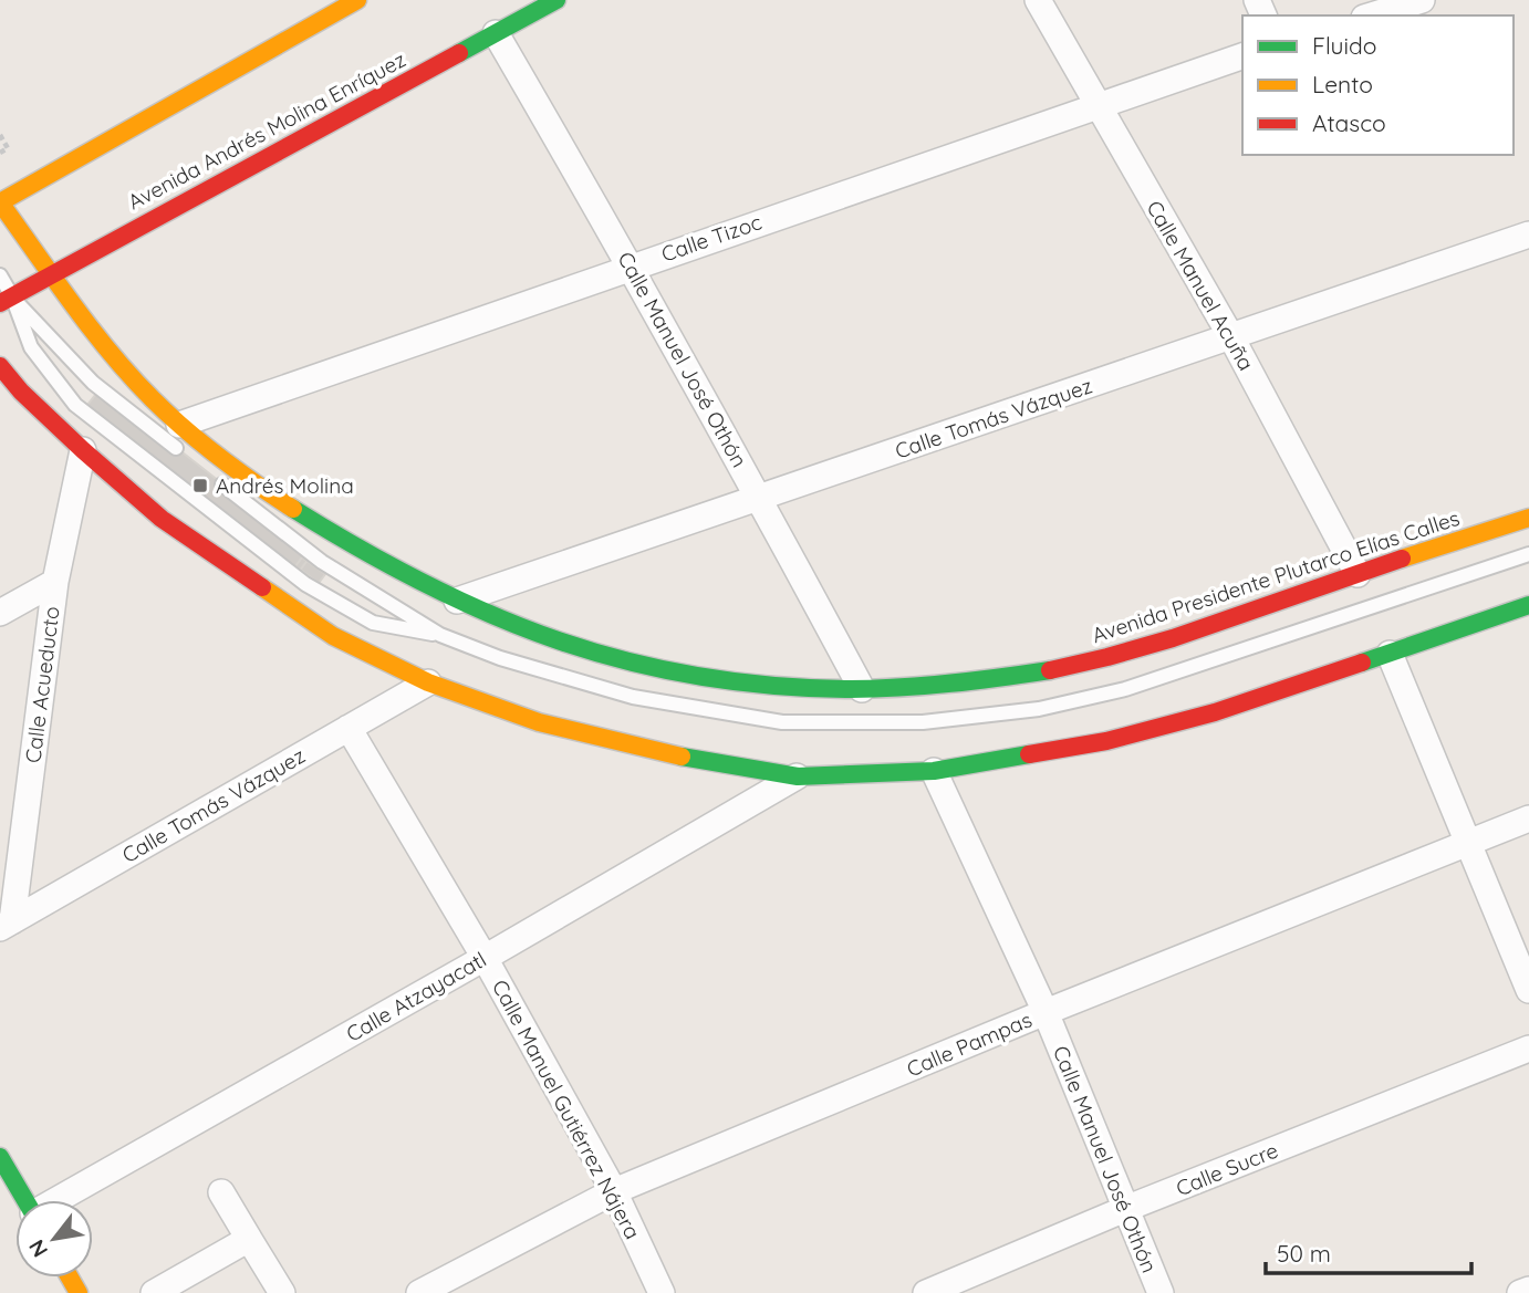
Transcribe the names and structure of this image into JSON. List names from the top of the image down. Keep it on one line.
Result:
{"streets":{"main road":["Avenida Andrés Molina Enríquez","Avenida Presidente Plutarco Elías Calles"],"street":["Calle Tizoc","Calle Manuel Acuña","Calle Manuel José Othón","Calle Tomás Vázquez","Calle Acueducto","Calle Atzayacatl","Calle Pampas","Calle Manuel Gutiérrez Nájera","Calle Sucre"]},"crossings":[["Avenida Andrés Molina Enríquez","Calle Manuel José Othón"],["Avenida Andrés Molina Enríquez","Avenida Presidente Plutarco Elías Calles"],["Calle Tizoc","Calle Manuel Acuña"],["Calle Tizoc","Calle Manuel José Othón"],["Calle Tizoc","Avenida Presidente Plutarco Elías Calles"],["Calle Manuel Acuña","Calle Tomás Vázquez"],["Calle Manuel Acuña","Avenida Presidente Plutarco Elías Calles"],["Calle Manuel José Othón","Calle Tomás Vázquez"],["Calle Manuel José Othón","Avenida Presidente Plutarco Elías Calles"],["Calle Manuel José Othón","Calle Pampas"],["Calle Manuel José Othón","Calle Sucre"],["Calle Tomás Vázquez","Avenida Presidente Plutarco Elías Calles"],["Calle Tomás Vázquez","Calle Acueducto"],["Calle Tomás Vázquez","Calle Manuel Gutiérrez Nájera"],["Calle Atzayacatl","Calle Manuel Gutiérrez Nájera"],["Calle Pampas","Calle Manuel Gutiérrez Nájera"]],"places":{"transit":["Andrés Molina"]},"legend":["Fluido","Lento","Atasco"],"scale_bar":"50 m","north":"bottom left"}
